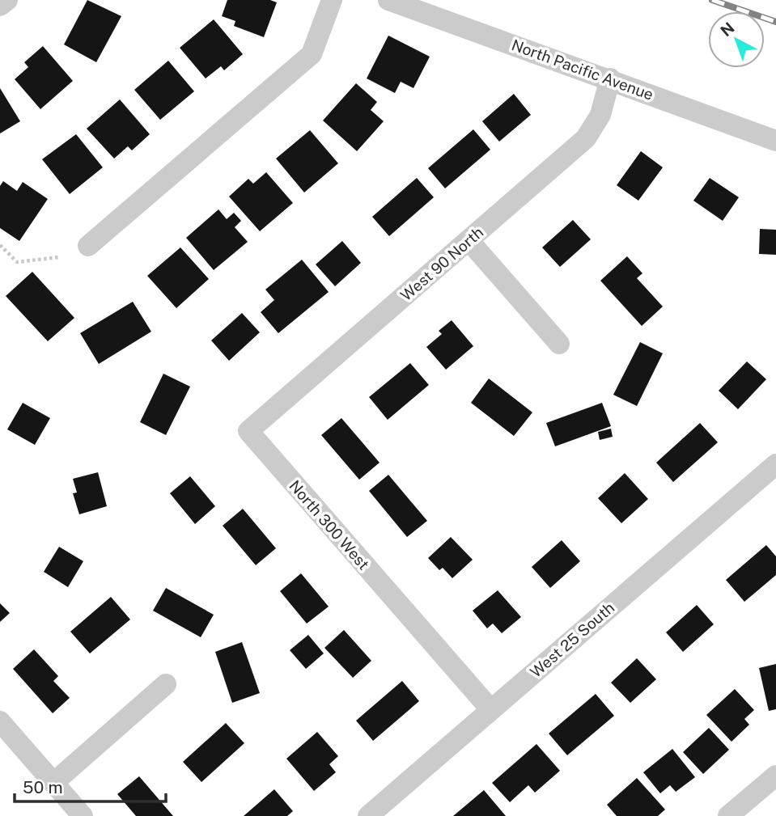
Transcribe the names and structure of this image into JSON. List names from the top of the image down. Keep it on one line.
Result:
{"streets":{"street":["North Pacific Avenue","West 90 North","North 300 West","West 25 South"]},"crossings":[["North Pacific Avenue","West 90 North"],["West 90 North","North 300 West"],["North 300 West","West 25 South"]],"scale_bar":"50 m","north":"top left"}
